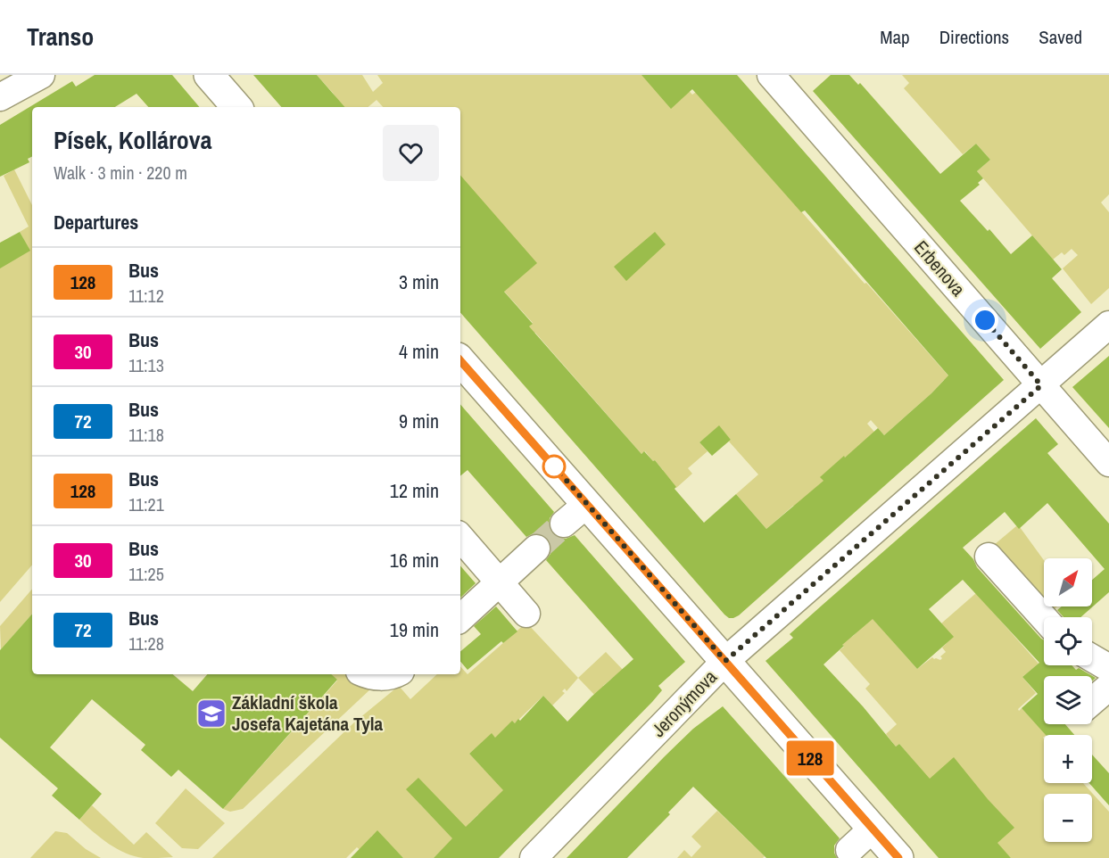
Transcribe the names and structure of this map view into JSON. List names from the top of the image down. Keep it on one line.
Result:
{"streets":{"street":["Erbenova","Jeronýmova"]},"crossings":[["Erbenova","Jeronýmova"]],"places":{"school or university":["Základní škola Josefa Kajetána Tyla"]},"lines":["bus line 128"],"north":"top right","page":{"header":"Transo","nav":["Map","Directions","Saved"],"on_map":"128","heading":[["Písek, Kollárova","Walk · 3 min · 220 m"],"Departures"],"list":[{"mark":"128","name":"Bus","note":"11:12","value":"3 min"},{"mark":"30","name":"Bus","note":"11:13","value":"4 min"},{"mark":"72","name":"Bus","note":"11:18","value":"9 min"},{"mark":"128","name":"Bus","note":"11:21","value":"12 min"},{"mark":"30","name":"Bus","note":"11:25","value":"16 min"},{"mark":"72","name":"Bus","note":"11:28","value":"19 min"}],"map_buttons":["+","−"]}}
